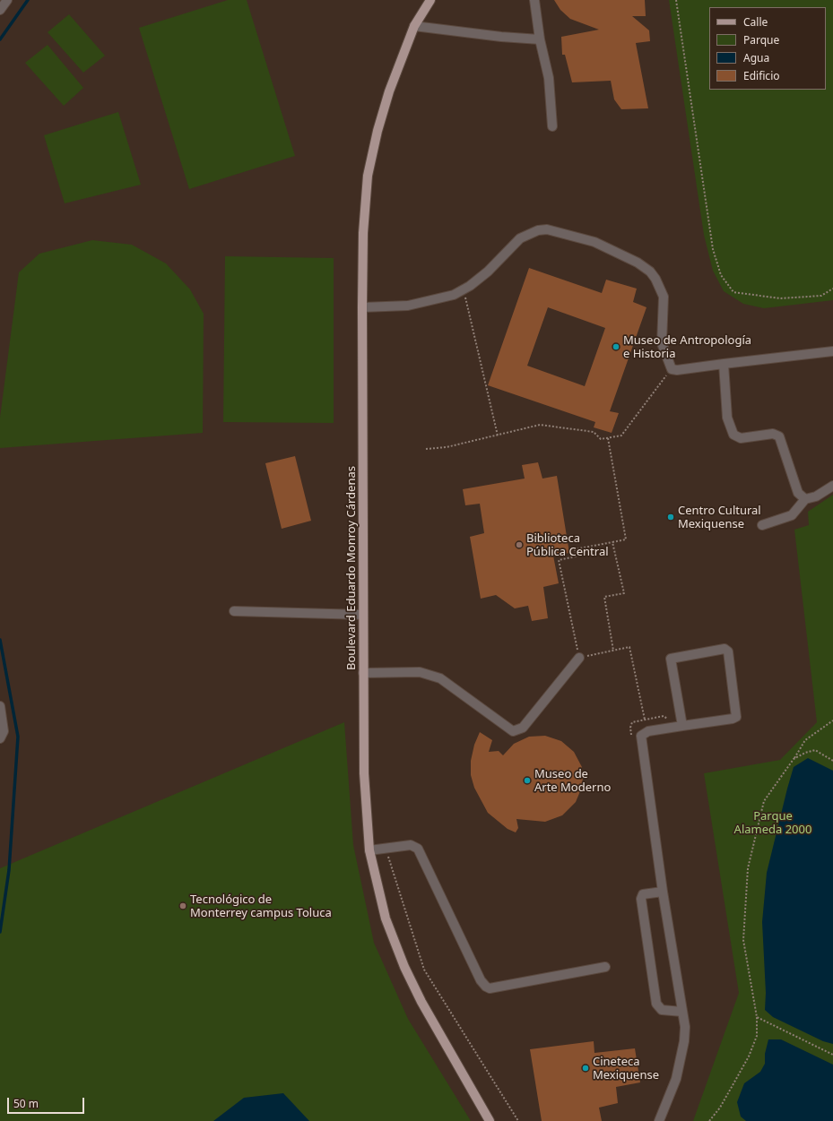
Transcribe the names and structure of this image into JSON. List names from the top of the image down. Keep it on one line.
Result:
{"streets":{"main road":["Boulevard Eduardo Monroy Cárdenas"]},"parks":["Parque Alameda 2000"],"places":["Museo de Antropología e Historia","Centro Cultural Mexiquense","Biblioteca Pública Central","Museo de Arte Moderno","Tecnológico de Monterrey campus Toluca","Cineteca Mexiquense"],"legend":["Calle","Parque","Agua","Edificio"],"scale_bar":"50 m"}
